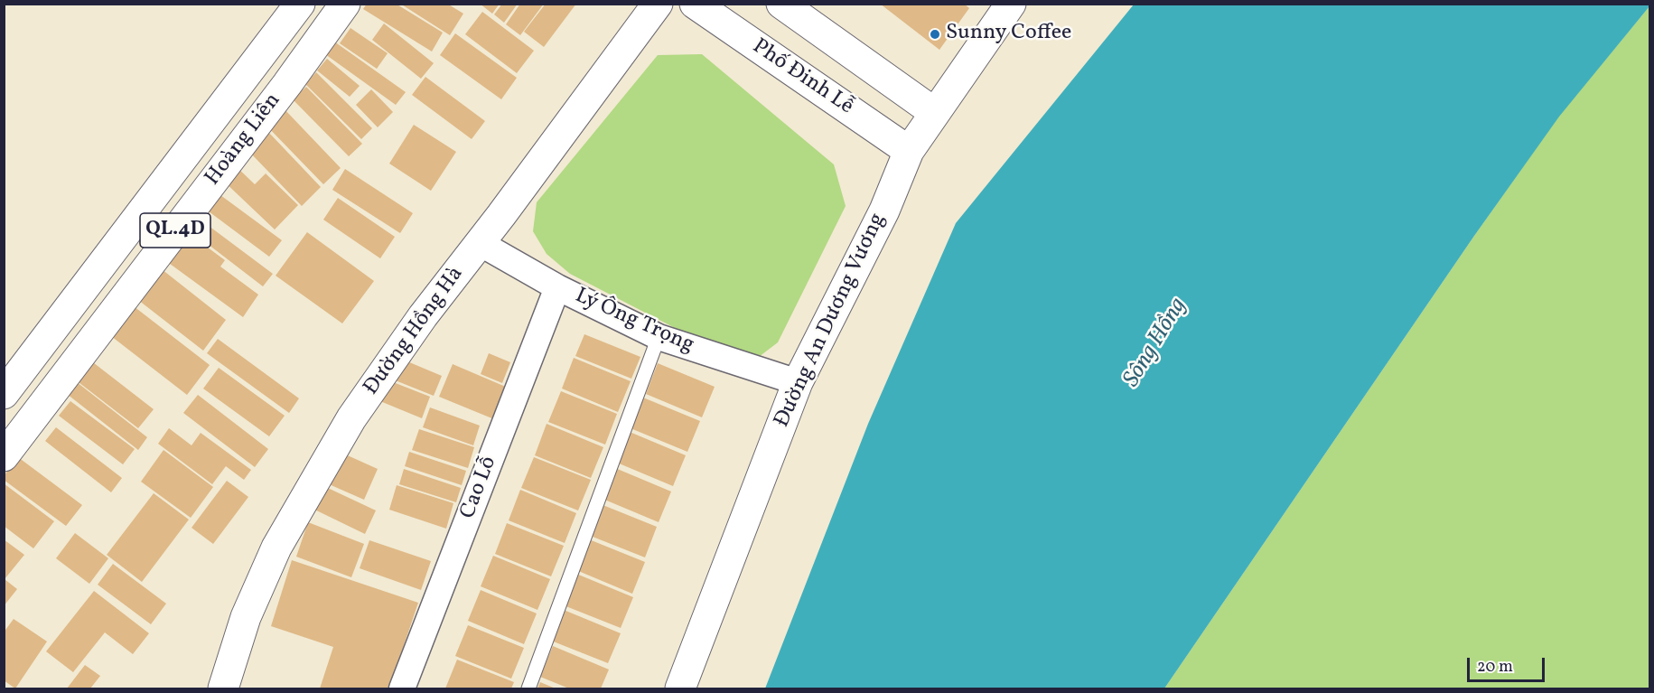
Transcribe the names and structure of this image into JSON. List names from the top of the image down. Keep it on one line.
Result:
{"streets":{"street":["Phố Đinh Lễ","Hoàng Liên","QL.4D","Đường An Dương Vương","Lý Ông Trọng","Đường Hồng Hà","Cao Lỗ"]},"crossings":[["Phố Đinh Lễ","Đường An Dương Vương"],["Đường An Dương Vương","Lý Ông Trọng"],["Lý Ông Trọng","Đường Hồng Hà"],["Lý Ông Trọng","Cao Lỗ"]],"water":["Sông Hồng"],"places":["Sunny Coffee"],"scale_bar":"20 m"}
